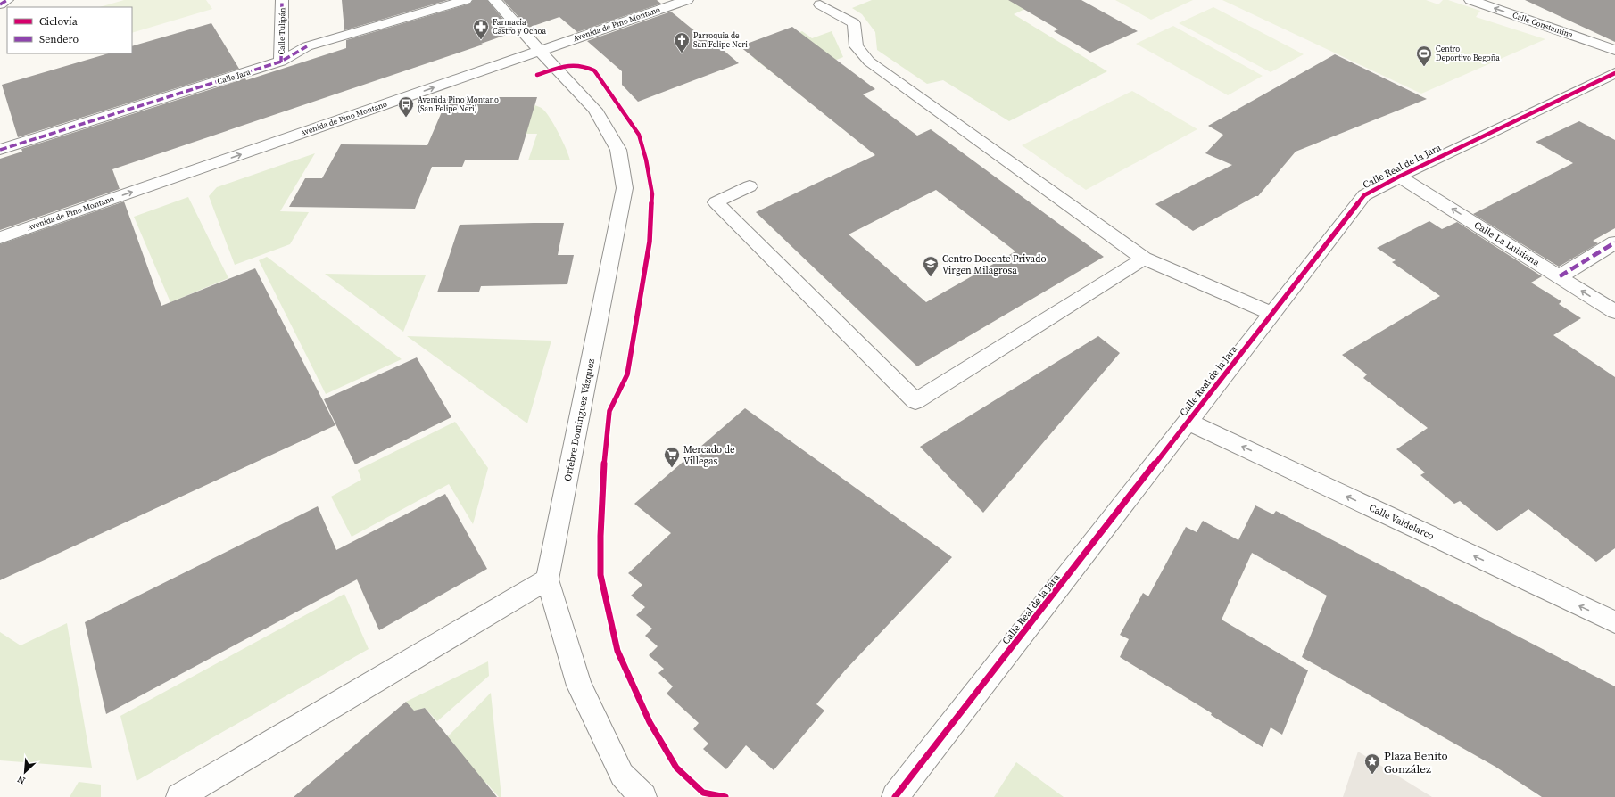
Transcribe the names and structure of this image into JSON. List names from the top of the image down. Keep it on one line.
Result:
{"streets":{"street":["Avenida de Pino Montano","Calle Constantina","Calle Tulipán","Calle Jara","Calle Real de la Jara","Calle La Luisiana","Orfebre Domínguez Vázquez","Calle Valdelarco"]},"crossings":[["Avenida de Pino Montano","Orfebre Domínguez Vázquez"],["Calle Tulipán","Calle Jara"],["Calle Real de la Jara","Calle La Luisiana"],["Calle Real de la Jara","Calle Valdelarco"]],"one_way":["Avenida de Pino Montano","Calle Constantina","Calle La Luisiana","Calle Valdelarco"],"places":{"pharmacy":["Farmacia Castro y Ochoa"],"church":["Parroquia de San Felipe Neri"],"sports":["Centro Deportivo Begoña"],"bus stop":["Avenida Pino Montano (San Felipe Neri)"],"school or university":["Centro Docente Privado Virgen Milagrosa"],"supermarket":["Mercado de Villegas"],"place":["Plaza Benito González"]},"legend":["Ciclovía","Sendero"],"north":"bottom left"}
